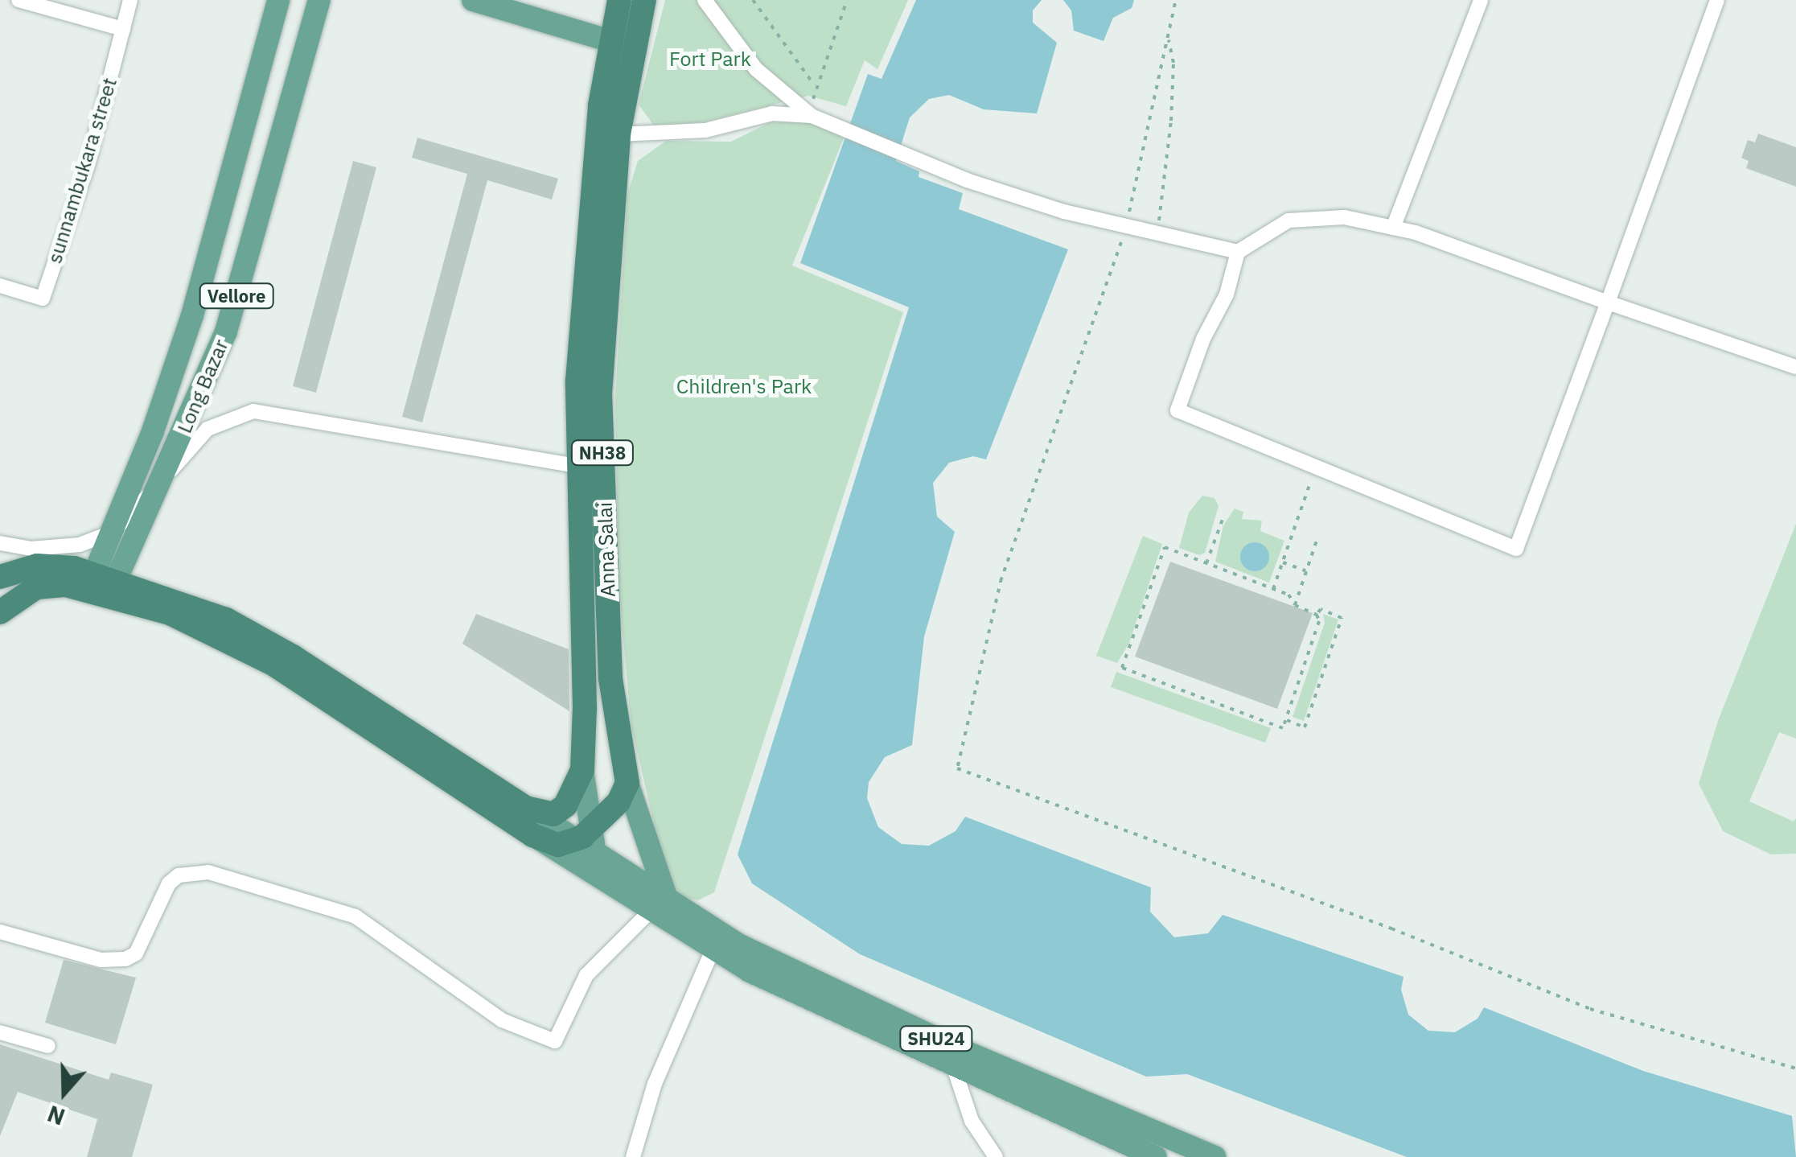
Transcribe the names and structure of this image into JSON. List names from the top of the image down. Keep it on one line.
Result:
{"streets":{"highway":["NH38","Anna Salai"],"main road":["Vellore","Long Bazar","SHU24"],"street":["sunnambukara street"]},"parks":["Fort Park","Children's Park"],"north":"bottom"}
